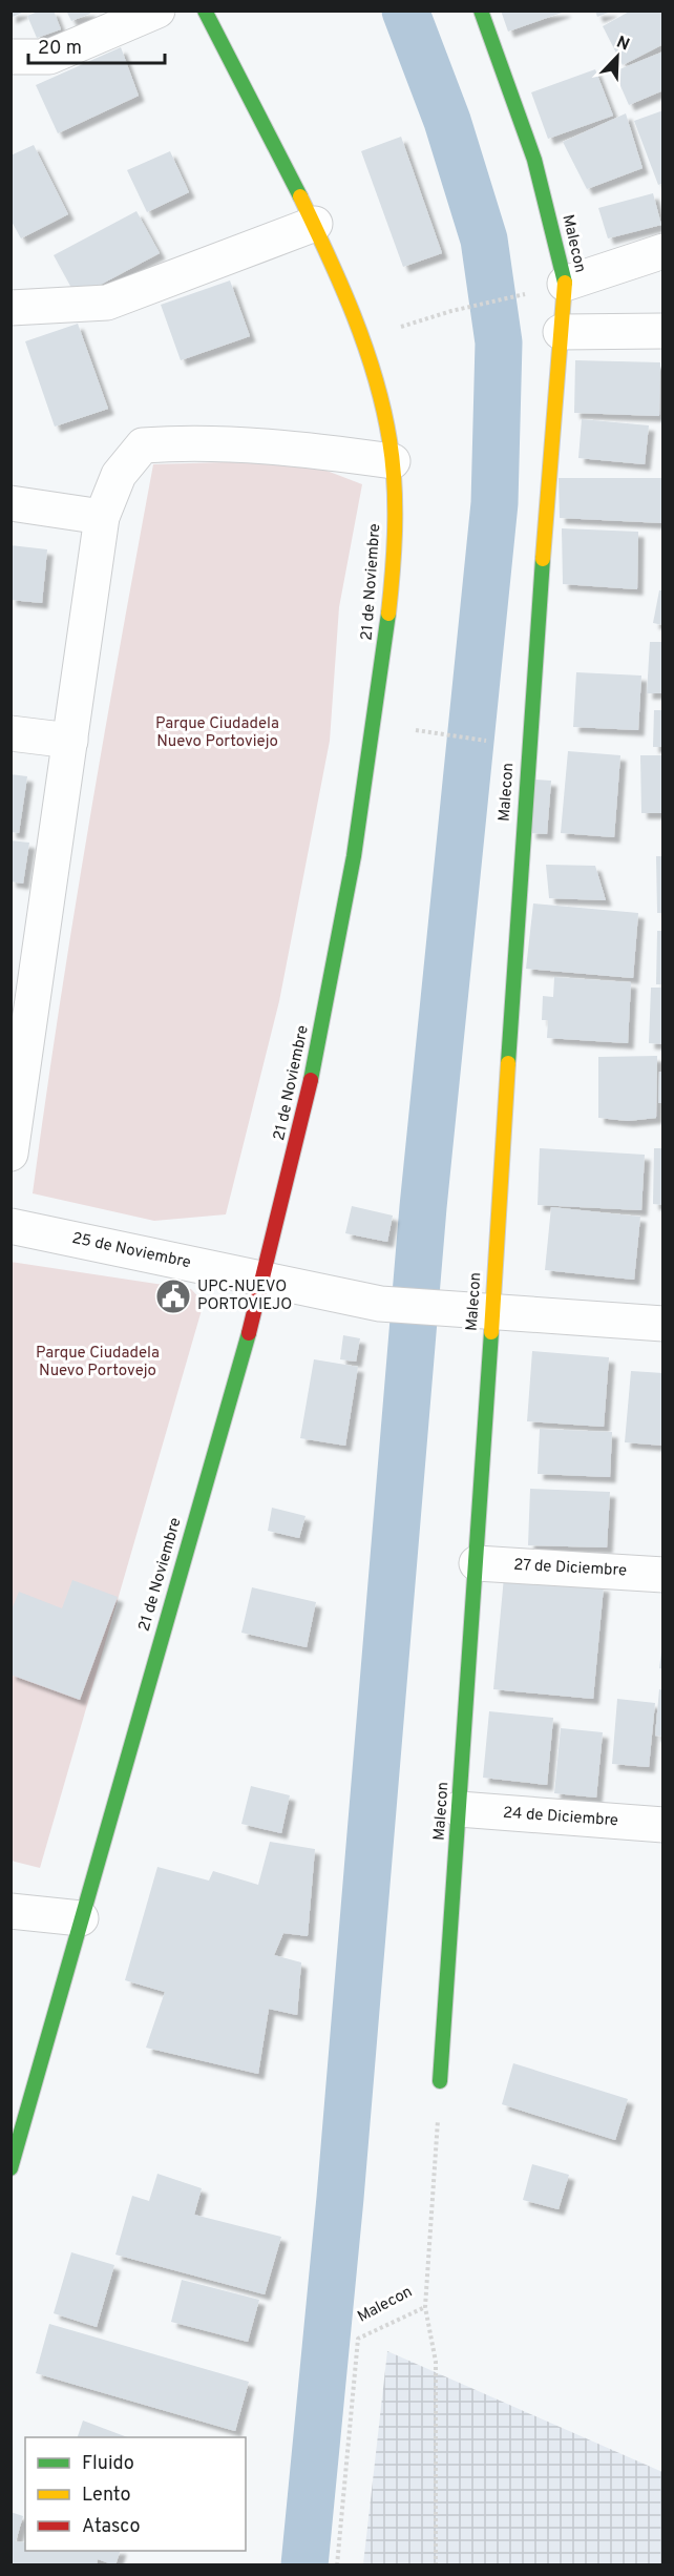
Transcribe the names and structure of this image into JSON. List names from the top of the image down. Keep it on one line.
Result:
{"streets":{"street":["Malecon","21 de Noviembre","25 de Noviembre","27 de Diciembre","24 de Diciembre"]},"crossings":[["Malecon","25 de Noviembre"],["Malecon","27 de Diciembre"],["Malecon","24 de Diciembre"],["21 de Noviembre","25 de Noviembre"]],"parks":["Parque Ciudadela Nuevo Portoviejo","Parque Ciudadela Nuevo Portovejo"],"places":{"public building":["UPC-NUEVO PORTOVIEJO"]},"legend":["Fluido","Lento","Atasco"],"scale_bar":"20 m","north":"top right"}
